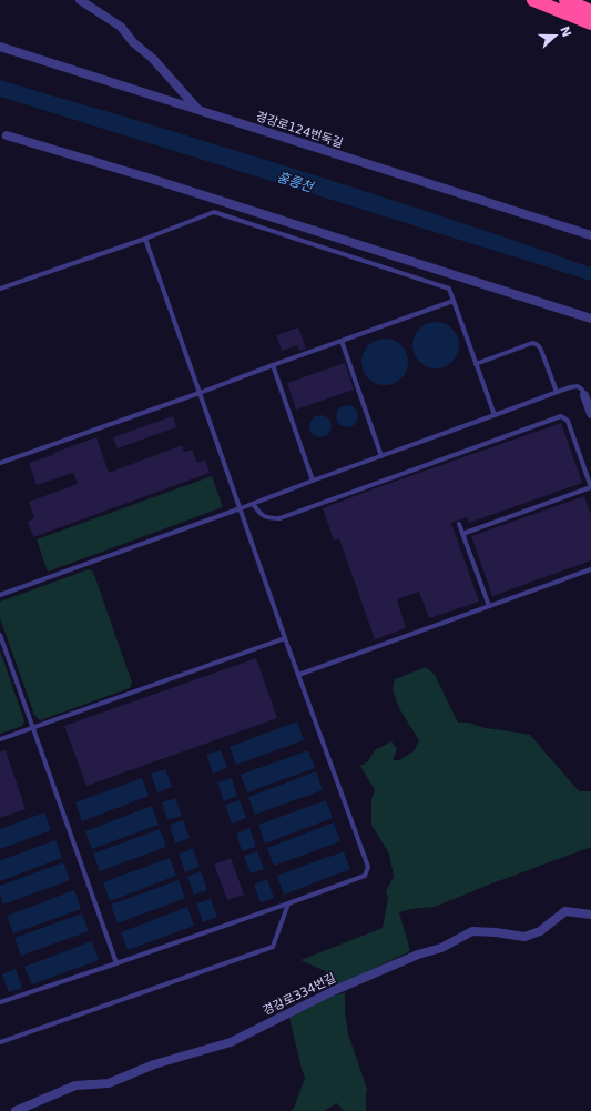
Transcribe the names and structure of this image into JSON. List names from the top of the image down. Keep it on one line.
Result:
{"streets":{"street":["경강로124번둑길","경강로334번길"]},"water":["홍릉천"],"north":"right"}
